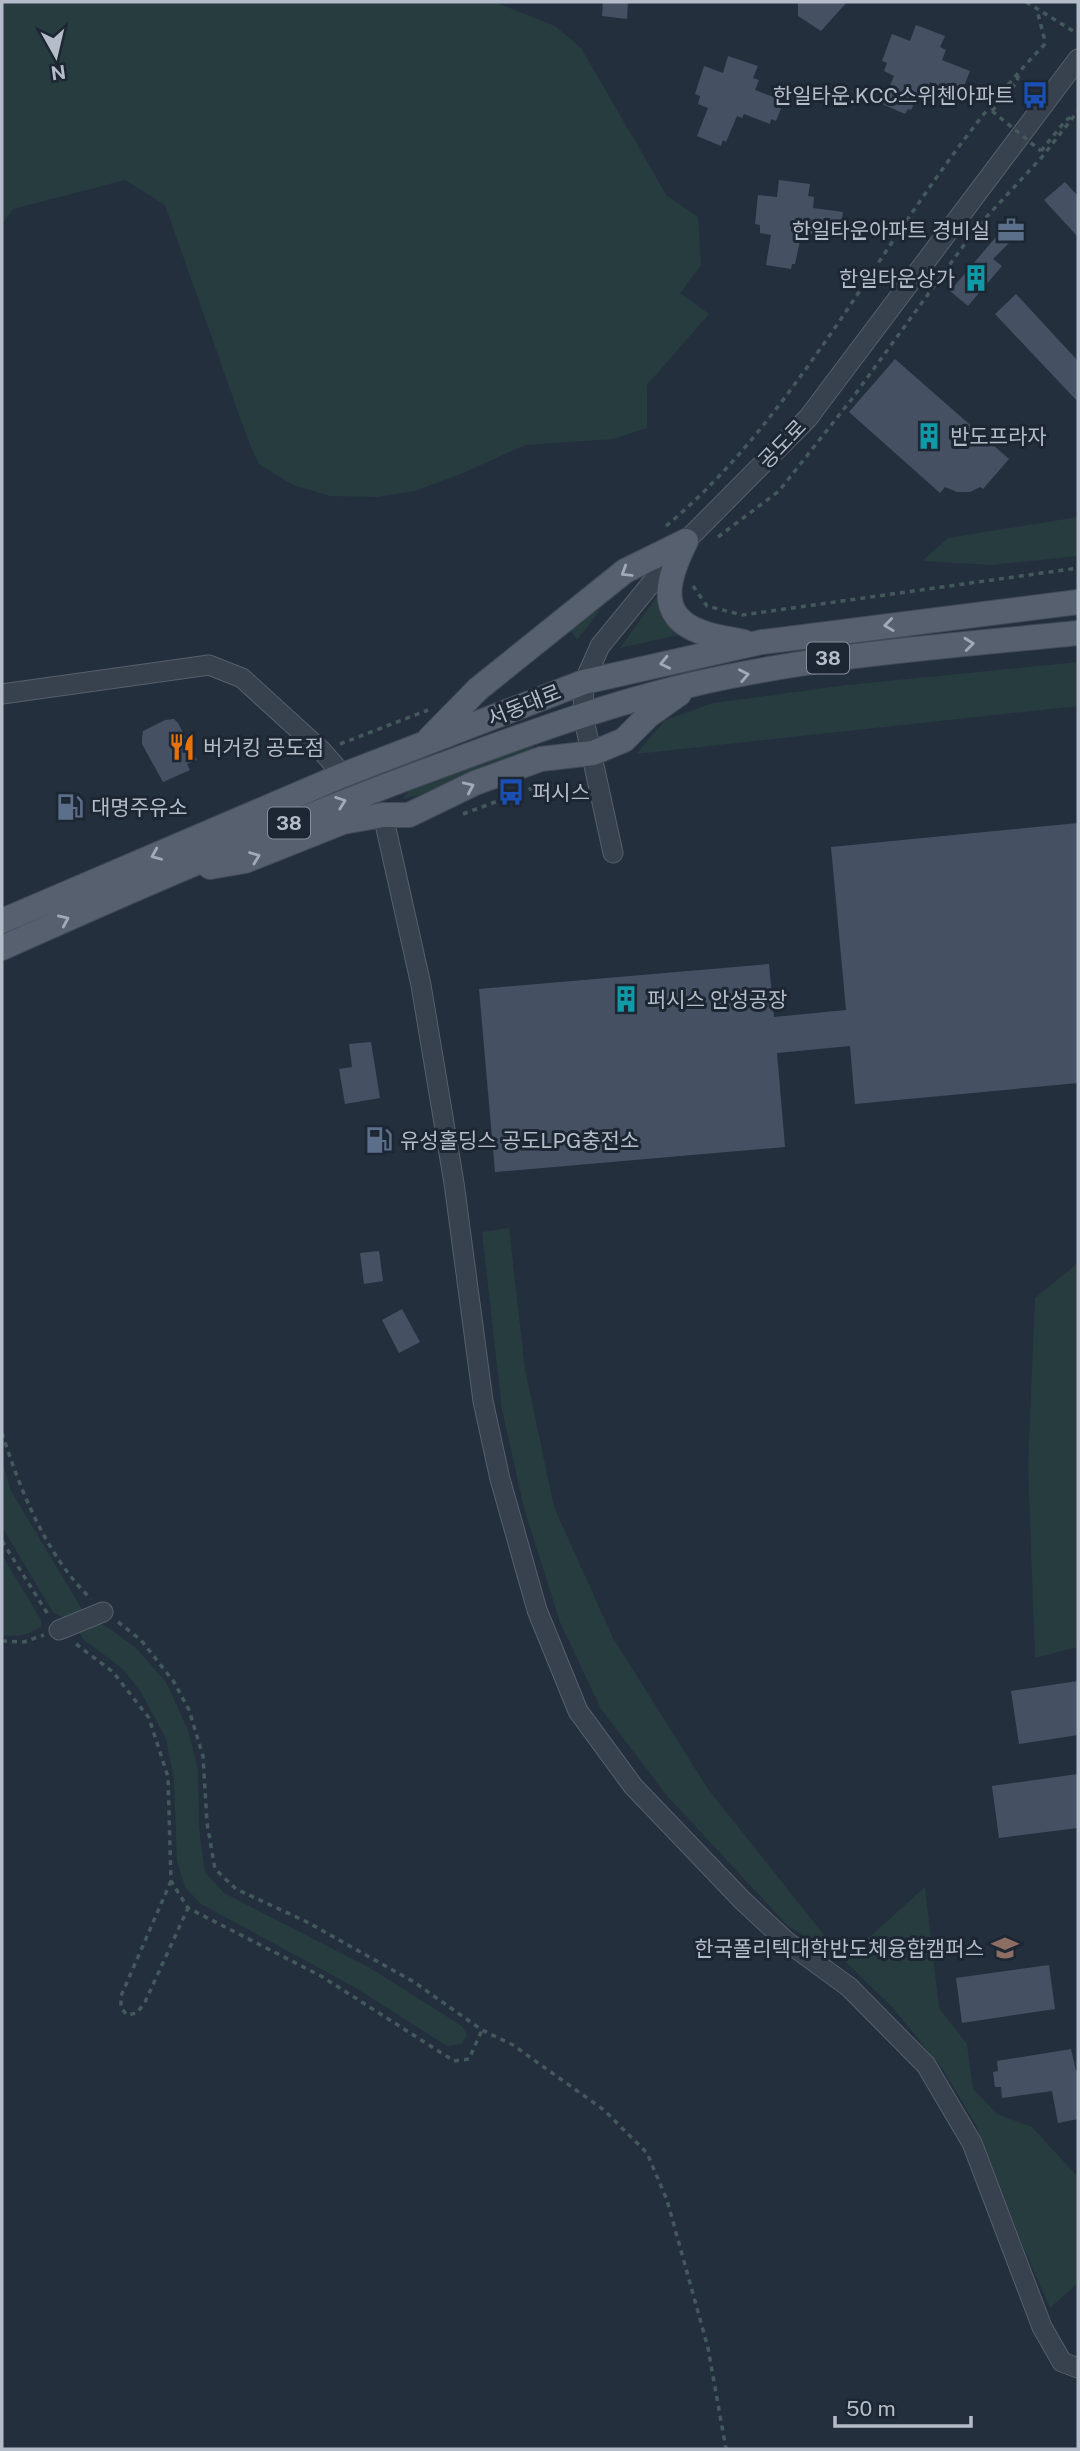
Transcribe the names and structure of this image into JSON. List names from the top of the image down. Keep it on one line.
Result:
{"streets":{"main road":["38","서동대로"],"street":["공도로"]},"crossings":[["공도로","서동대로"]],"places":{"bus stop":["한일타운.KCC스위첸아파트","퍼시스"],"office":["한일타운아파트 경비실"],"building":["한일타운상가","반도프라자","퍼시스 안성공장"],"restaurant":["버거킹 공도점"],"fuel station":["대명주유소","유성홀딩스 공도LPG충전소"],"school or university":["한국폴리텍대학반도체융합캠퍼스"]},"scale_bar":"50 m","north":"bottom"}
